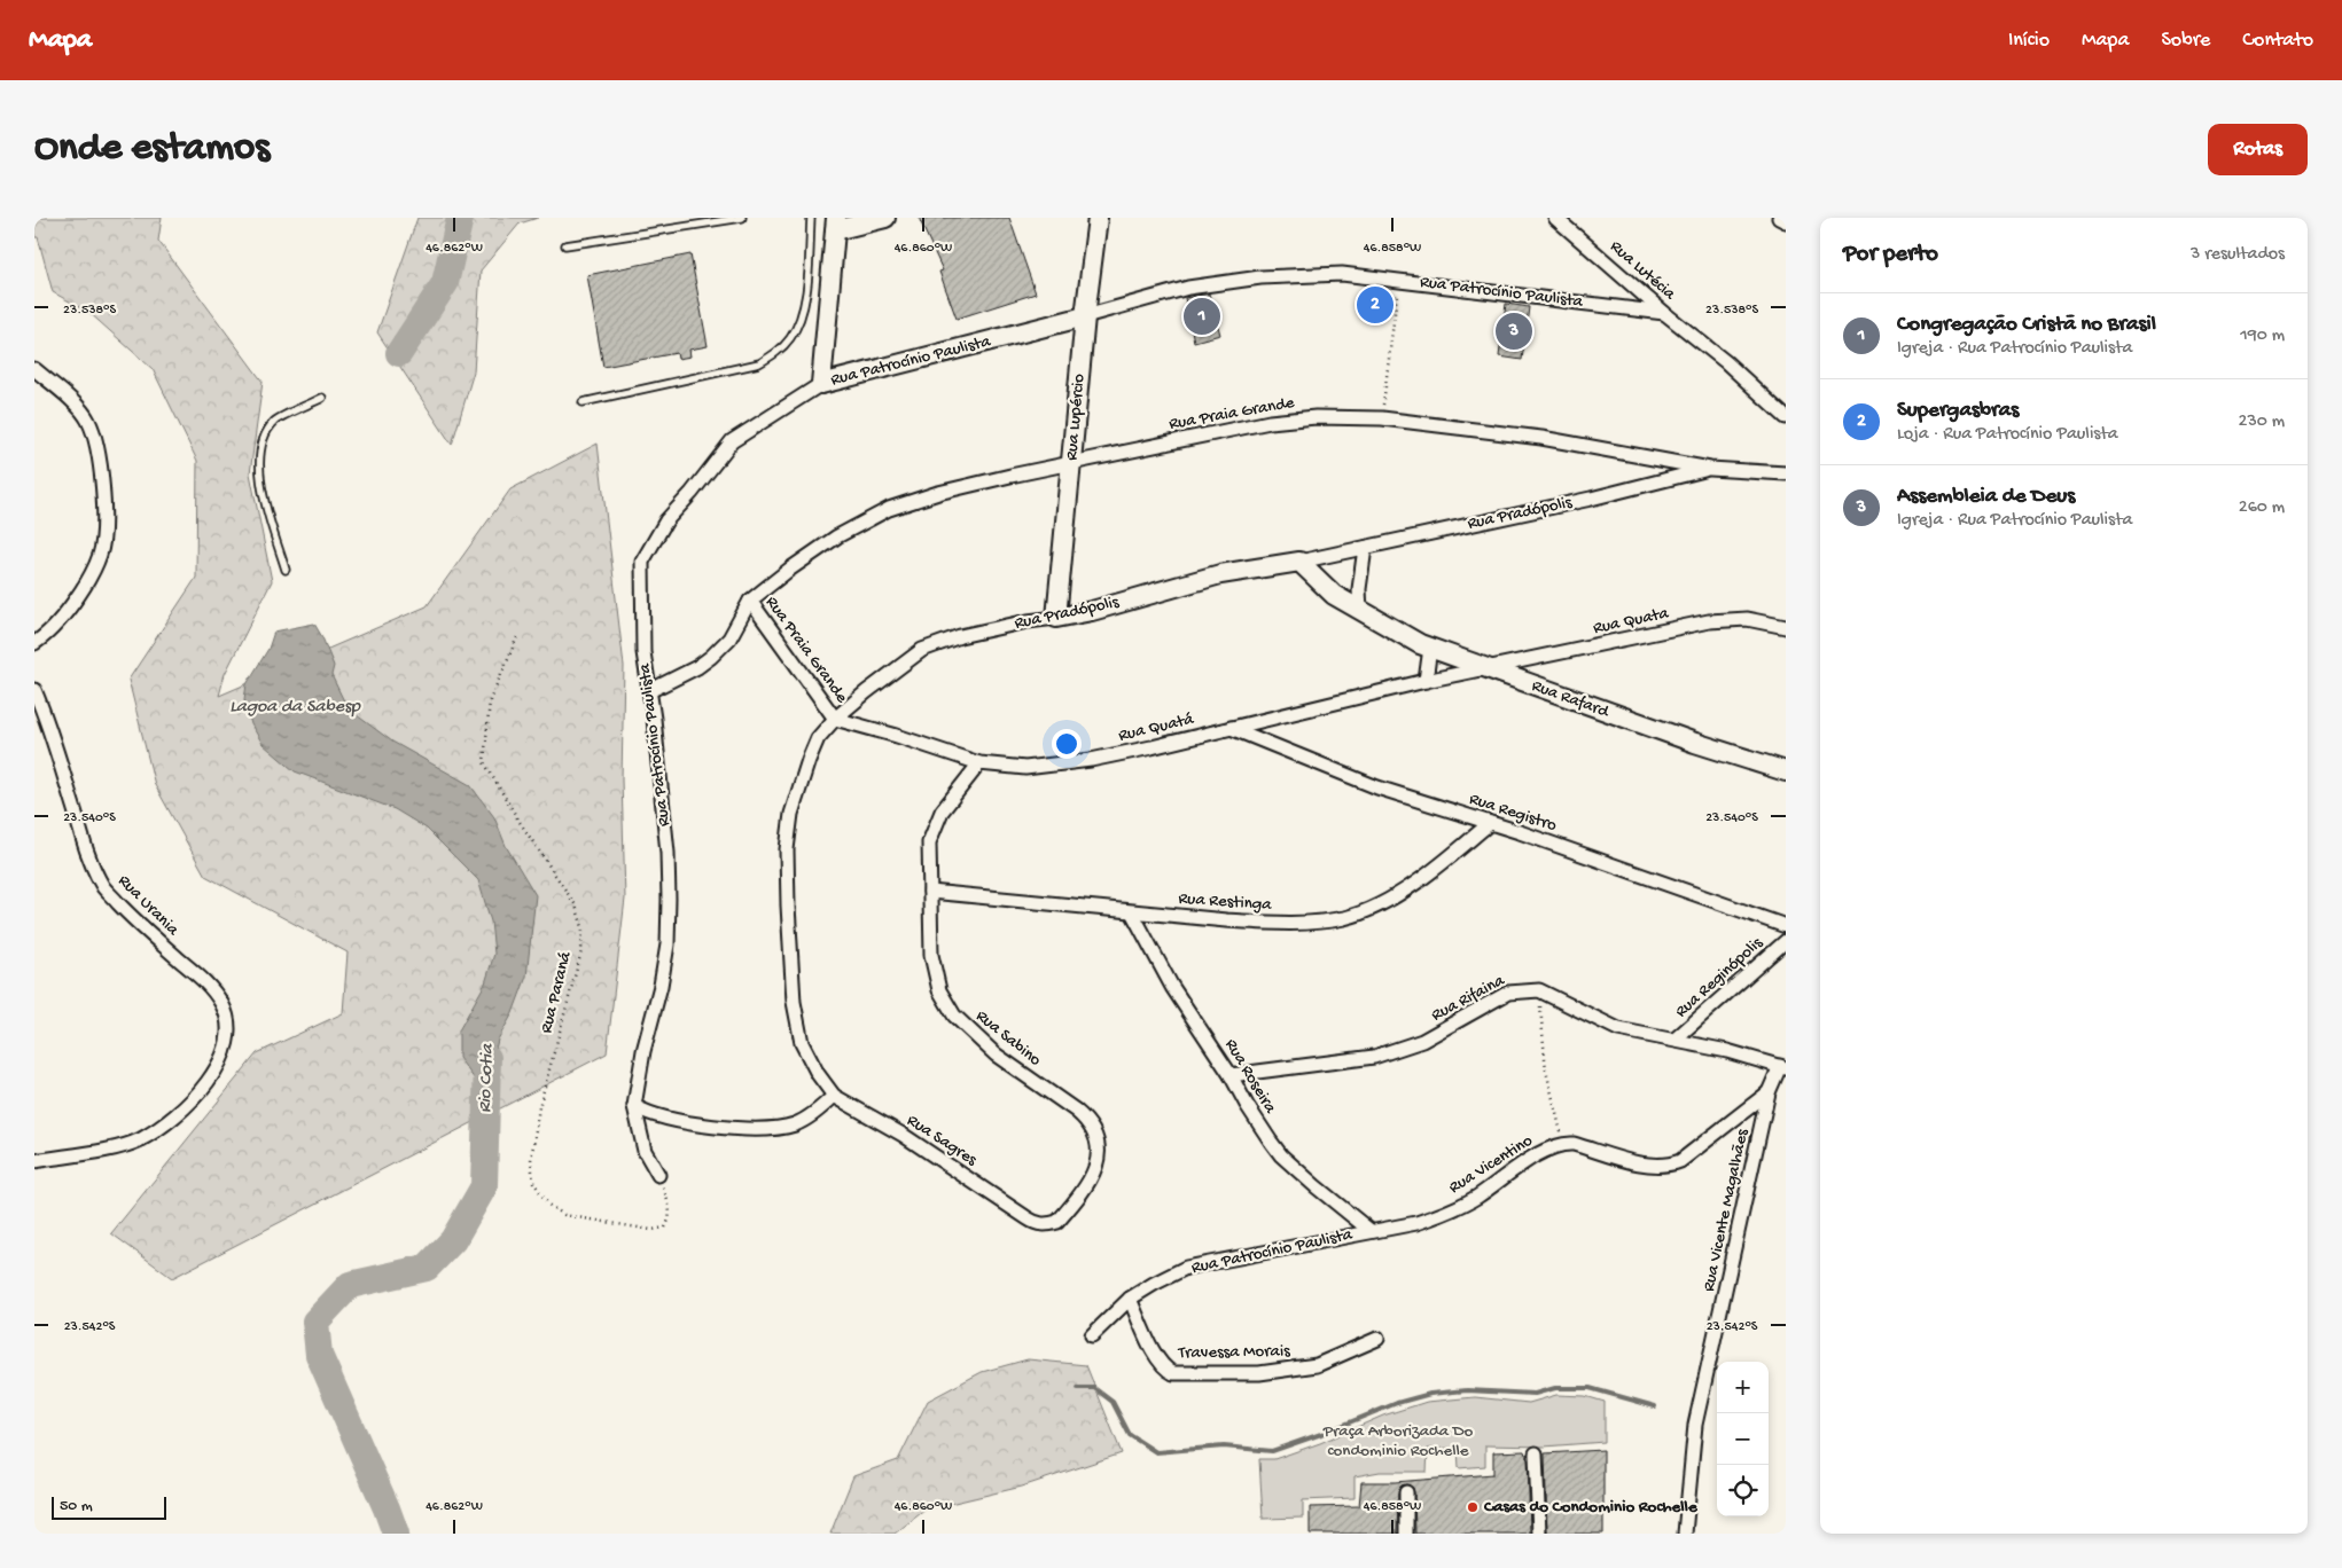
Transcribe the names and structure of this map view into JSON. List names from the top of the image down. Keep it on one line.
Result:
{"streets":{"street":["Rua Lutécia","Rua Patrocínio Paulista","Rua Praia Grande","Rua Lupércio","Rua Pradópolis","Rua Quata","Rua Rafard","Rua Quatá","Rua Registro","Rua Restinga","Rua Urania","Rua Reginópolis","Rua Rifaina","Rua Sabino","Rua Roseira","Rua Sagres","Rua Vicentino","Rua Vicente Magalhães","Travessa Morais"],"path":["Rua Paraná"]},"crossings":[["Rua Lutécia","Rua Patrocínio Paulista"],["Rua Patrocínio Paulista","Rua Praia Grande"],["Rua Patrocínio Paulista","Rua Lupércio"],["Rua Patrocínio Paulista","Rua Roseira"],["Rua Patrocínio Paulista","Rua Vicentino"],["Rua Patrocínio Paulista","Travessa Morais"],["Rua Praia Grande","Rua Lupércio"],["Rua Praia Grande","Rua Pradópolis"],["Rua Praia Grande","Rua Quatá"],["Rua Lupércio","Rua Pradópolis"],["Rua Pradópolis","Rua Rafard"],["Rua Pradópolis","Rua Quatá"],["Rua Pradópolis","Rua Sagres"],["Rua Quata","Rua Rafard"],["Rua Quata","Rua Quatá"],["Rua Rafard","Rua Quatá"],["Rua Quatá","Rua Registro"],["Rua Quatá","Rua Sabino"],["Rua Registro","Rua Restinga"],["Rua Restinga","Rua Sabino"],["Rua Restinga","Rua Roseira"],["Rua Rifaina","Rua Roseira"],["Rua Sabino","Rua Sagres"],["Rua Roseira","Rua Vicentino"]],"water":["Lagoa da Sabesp","Rio Cotia"],"parks":["Praça Arborizada Do condominio Rochelle"],"places":["Casas do Condominio Rochelle"],"scale_bar":"50 m","page":{"header":"Mapa","nav":["Início","Mapa","Sobre","Contato"],"buttons":"Rotas","title":"Onde estamos","heading":["Por perto","3 resultados"],"pins":["2","1","3"],"list":[{"mark":"1","name":"Congregação Cristã no Brasil","note":"Igreja · Rua Patrocínio Paulista","value":"190 m"},{"mark":"2","name":"Supergasbras","note":"Loja · Rua Patrocínio Paulista","value":"230 m"},{"mark":"3","name":"Assembleia de Deus","note":"Igreja · Rua Patrocínio Paulista","value":"260 m"}],"map_buttons":["+","−"],"scale":"50 m"},"coordinates":["46.862°W","46.860°W","46.858°W","23.538°S","23.540°S","23.542°S"]}
